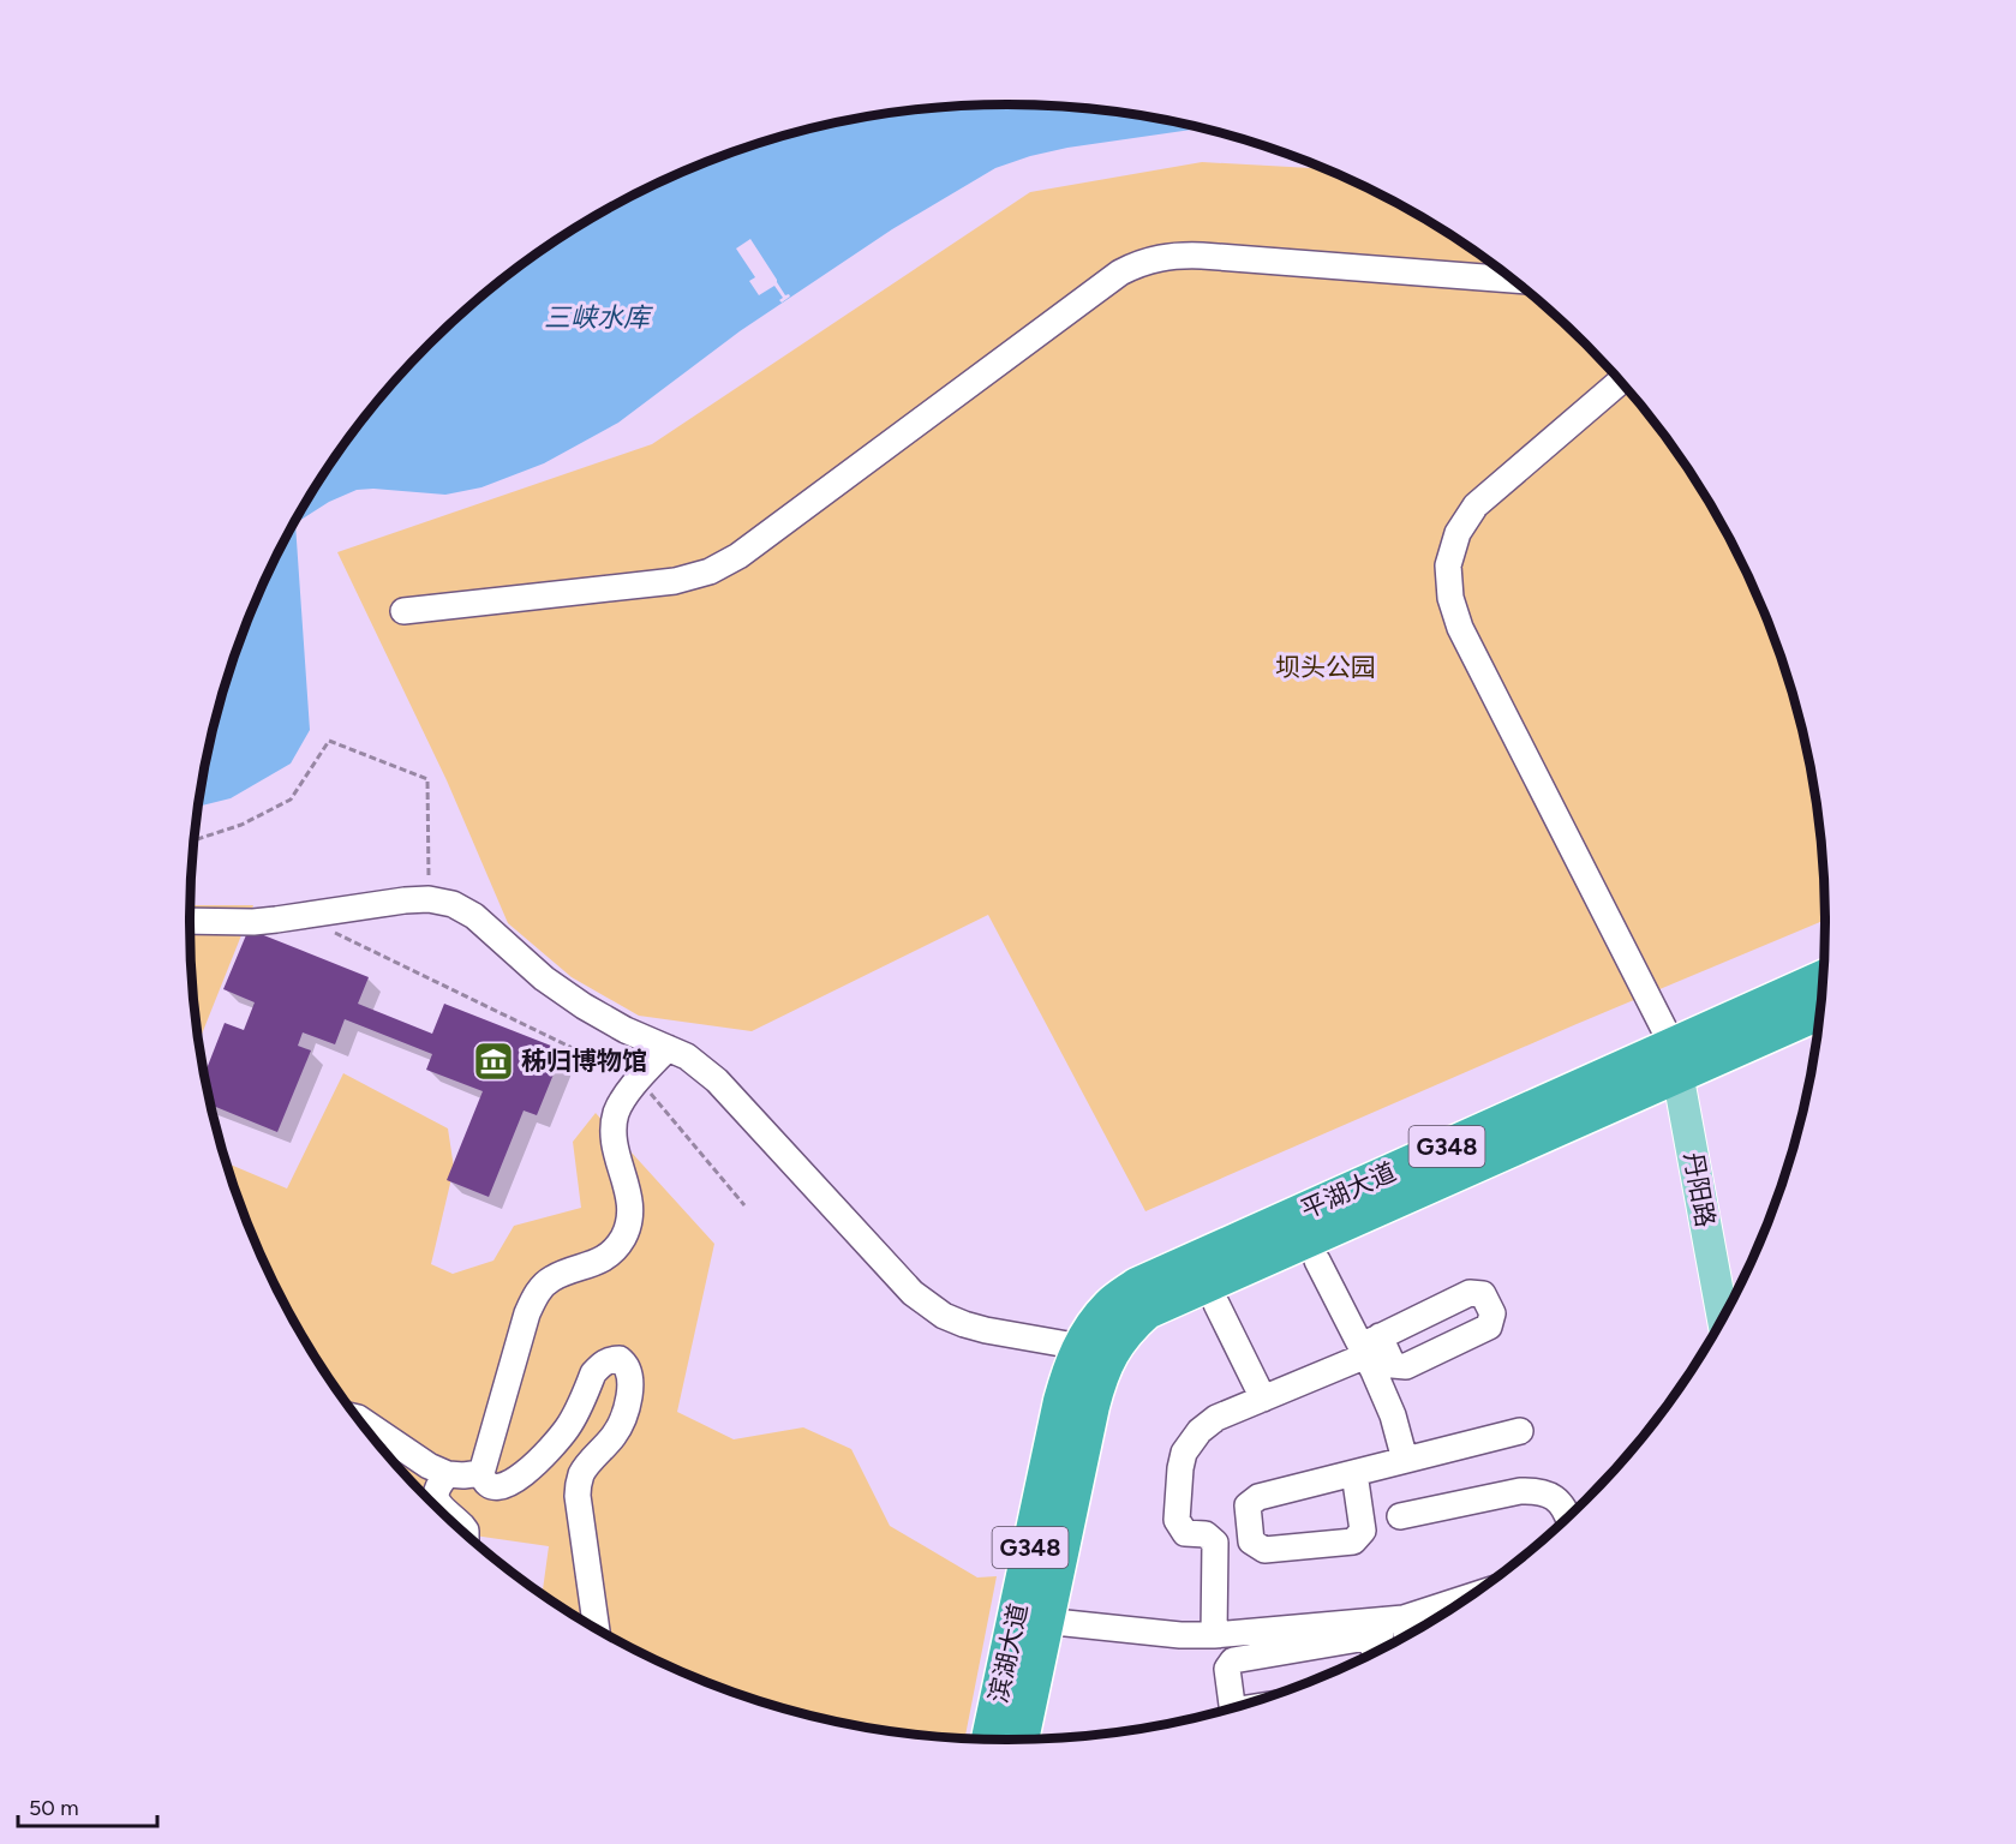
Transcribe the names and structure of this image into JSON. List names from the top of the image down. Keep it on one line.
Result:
{"streets":{"highway":["G348","平湖大道","滨湖大道"],"main road":["丹阳路"]},"crossings":[["丹阳路","平湖大道"],["平湖大道","滨湖大道"]],"water":["三峡水库"],"parks":["坝头公园"],"places":{"museum":["秭归博物馆"]},"scale_bar":"50 m"}
